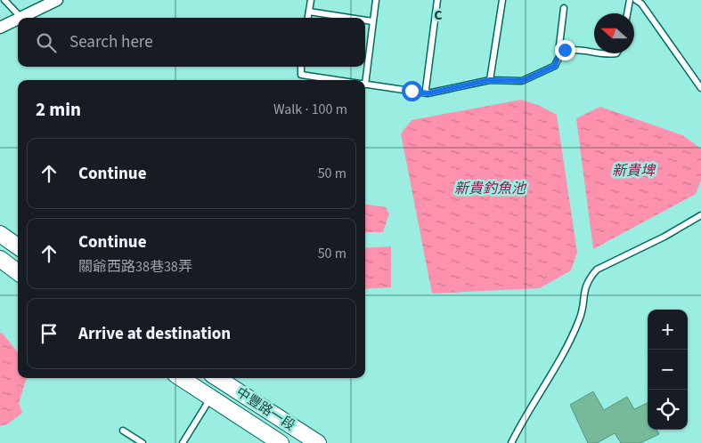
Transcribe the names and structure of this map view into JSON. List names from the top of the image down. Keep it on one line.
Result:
{"streets":{"main road":["中豐路一段"]},"water":["新貴埤","新貴釣魚池"],"north":"left","page":{"search":"Search here","heading":["2 min","Walk · 100 m"],"list":[["Continue","50 m"],["Continue","關爺西路38巷38弄","50 m"],"Arrive at destination"],"map_buttons":["+","−"]},"grid":{"columns":["C"]}}
